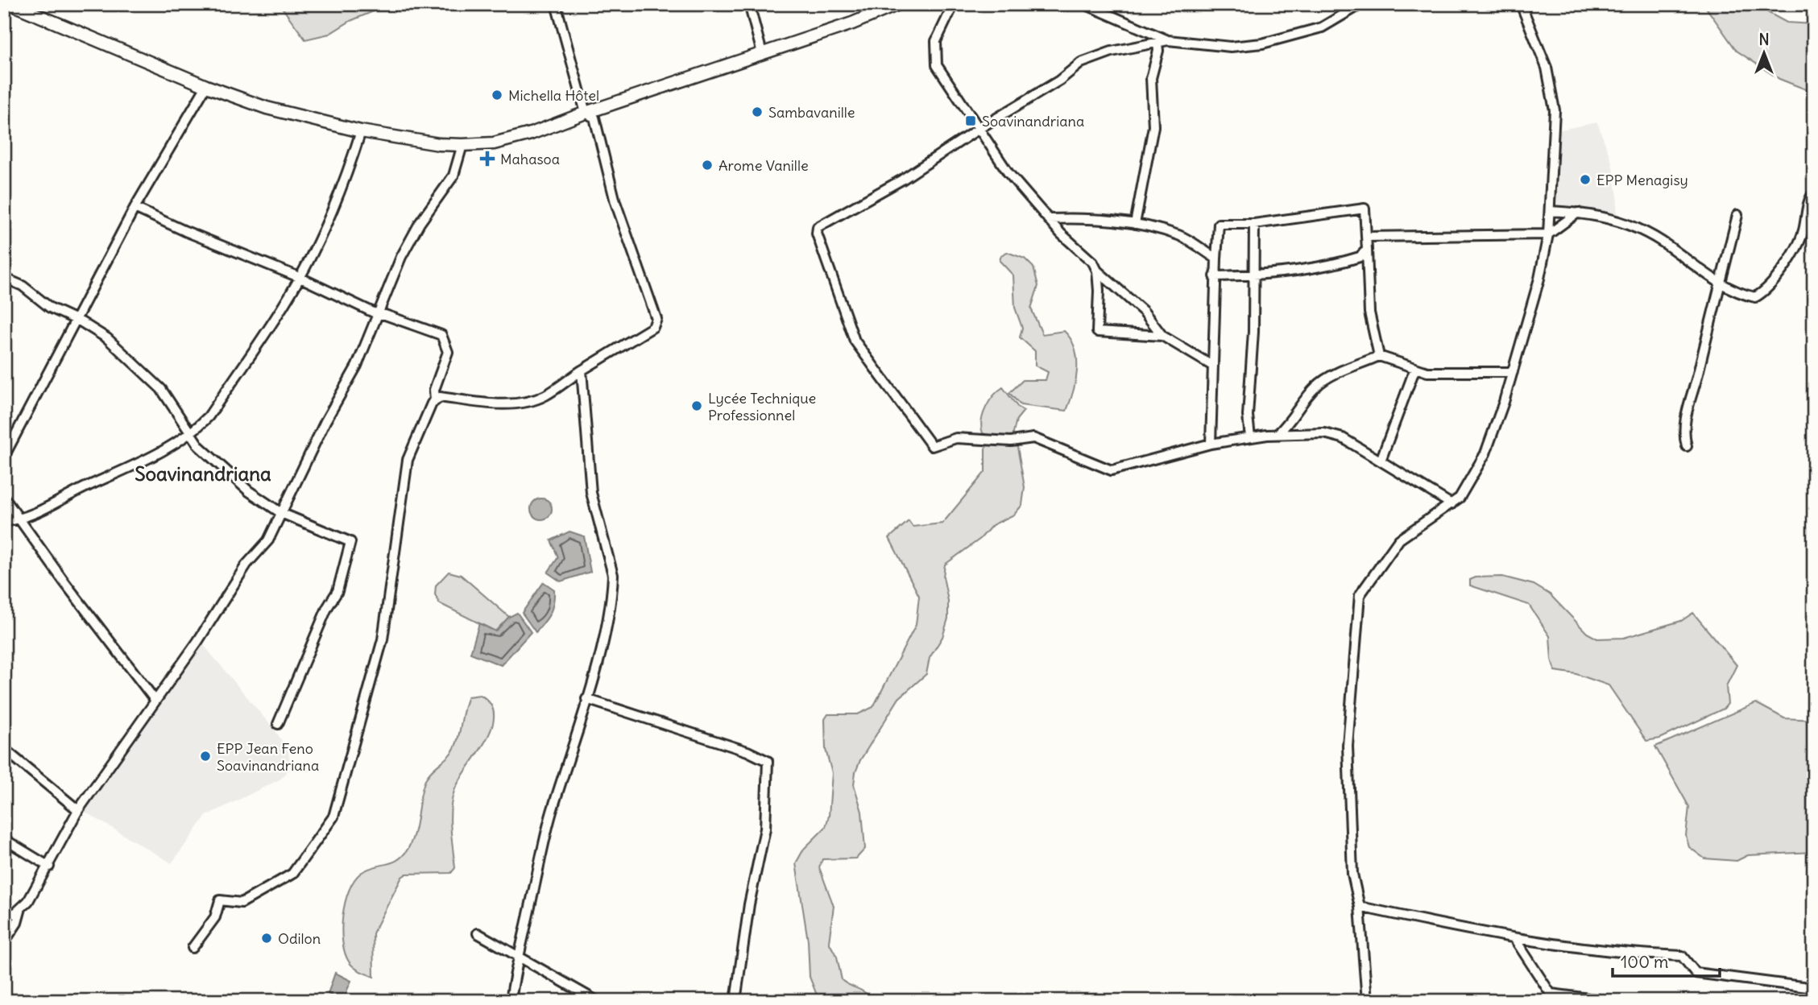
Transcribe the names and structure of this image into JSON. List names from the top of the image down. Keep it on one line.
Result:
{"districts":["Soavinandriana"],"places":{"other":["Michella Hôtel","Sambavanille","Arome Vanille","EPP Menagisy","Lycée Technique Professionnel","EPP Jean Feno Soavinandriana","Odilon"],"transit":["Soavinandriana"],"health":["Mahasoa"]},"scale_bar":"100 m","north":"top"}
